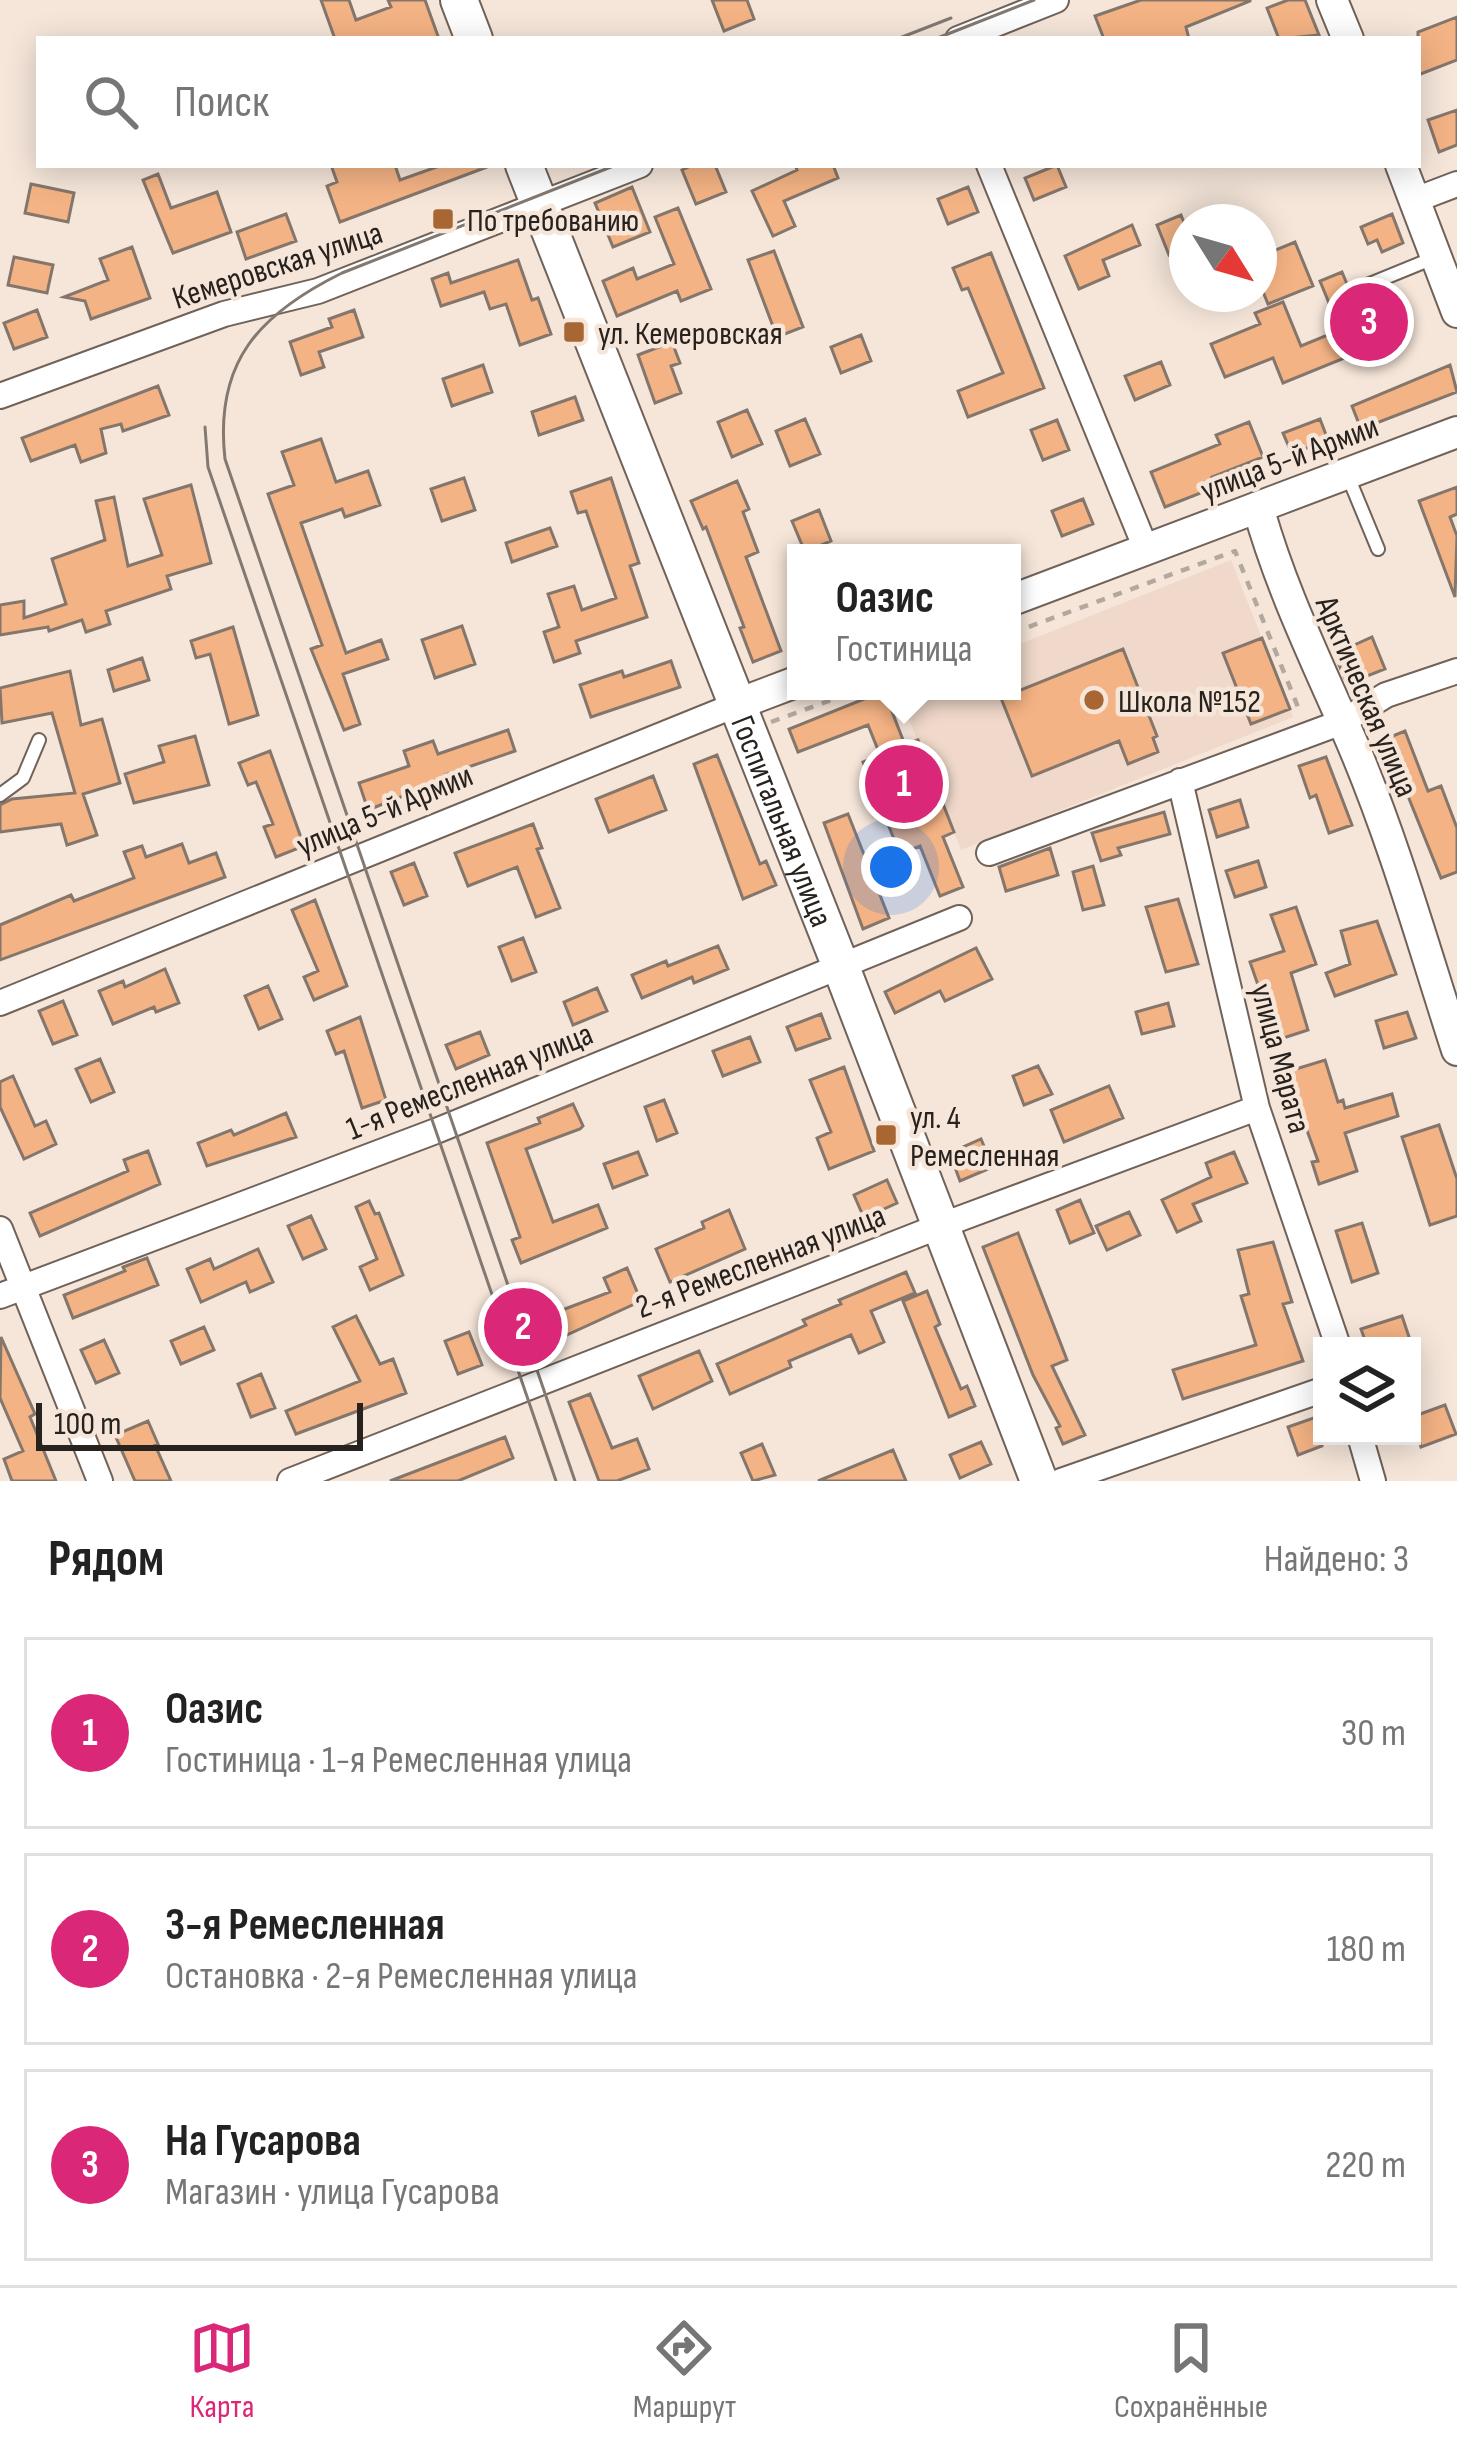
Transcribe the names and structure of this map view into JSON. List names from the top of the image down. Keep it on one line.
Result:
{"streets":{"main road":["Госпитальная улица"],"street":["Кемеровская улица","улица 5-й Армии","Арктическая улица","улица Марата","1-я Ремесленная улица","2-я Ремесленная улица"]},"crossings":[["Кемеровская улица","Госпитальная улица"],["улица 5-й Армии","Арктическая улица"],["улица 5-й Армии","Госпитальная улица"],["Госпитальная улица","1-я Ремесленная улица"],["Госпитальная улица","2-я Ремесленная улица"],["улица Марата","2-я Ремесленная улица"]],"places":{"transit":["По требованию","ул. Кемеровская","ул. 4 Ремесленная"],"other":["Школа №152"]},"scale_bar":"100 m","north":"bottom right","page":{"search":"Поиск","pins":["3","1","2"],"popup":["Оазис","Гостиница"],"scale":"100 m","heading":["Рядом","Найдено: 3"],"list":[{"mark":"1","name":"Оазис","note":"Гостиница · 1-я Ремесленная улица","value":"30 m"},{"mark":"2","name":"3-я Ремесленная","note":"Остановка · 2-я Ремесленная улица","value":"180 m"},{"mark":"3","name":"На Гусарова","note":"Магазин · улица Гусарова","value":"220 m"}],"nav":["Карта","Маршрут","Сохранённые"]}}
